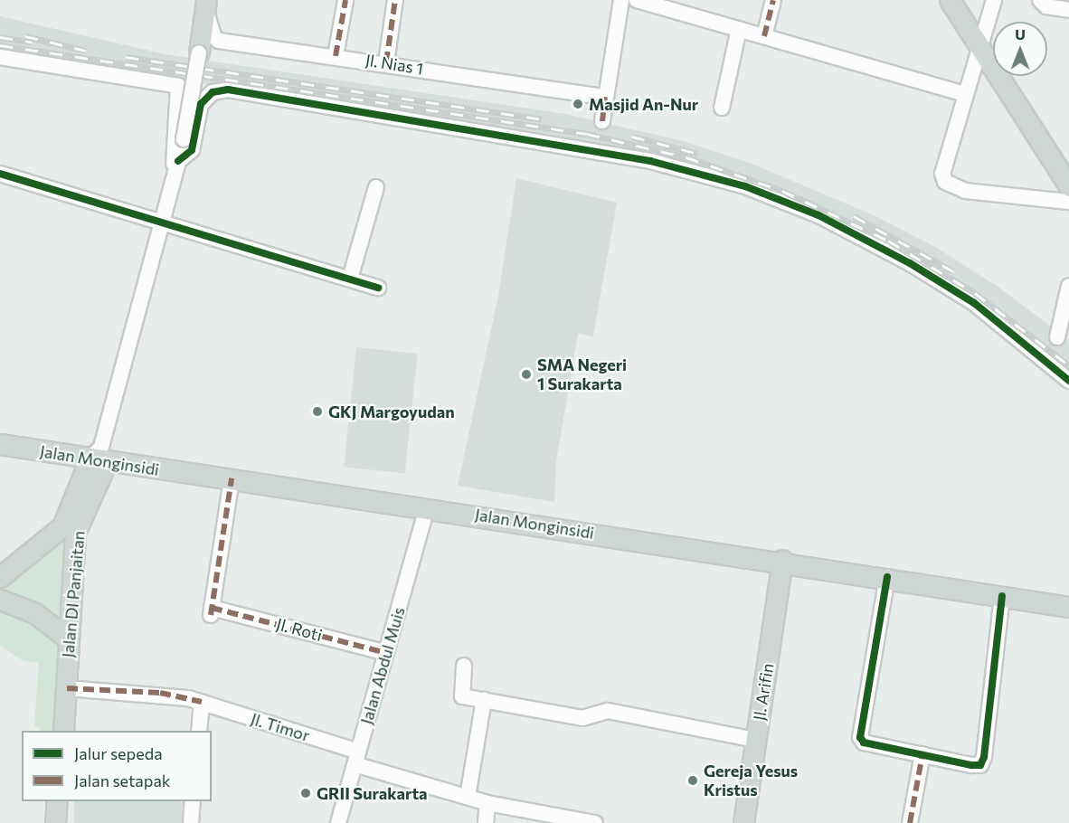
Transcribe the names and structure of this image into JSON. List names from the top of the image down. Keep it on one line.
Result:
{"streets":{"main road":["Jalan Monginsidi","Jalan DI Panjaitan","Jl. Arifin"],"street":["Jl. Nias 1","Jl. Roti","Jalan Abdul Muis","Jl. Timor"]},"crossings":[["Jalan Monginsidi","Jalan DI Panjaitan"],["Jalan Monginsidi","Jl. Roti"],["Jalan Monginsidi","Jalan Abdul Muis"],["Jalan Monginsidi","Jl. Arifin"],["Jalan DI Panjaitan","Jl. Timor"],["Jl. Roti","Jalan Abdul Muis"],["Jalan Abdul Muis","Jl. Timor"]],"places":["Masjid An-Nur","SMA Negeri 1 Surakarta","GKJ Margoyudan","Gereja Yesus Kristus","GRII Surakarta"],"legend":["Jalur sepeda","Jalan setapak"],"north":"top"}
